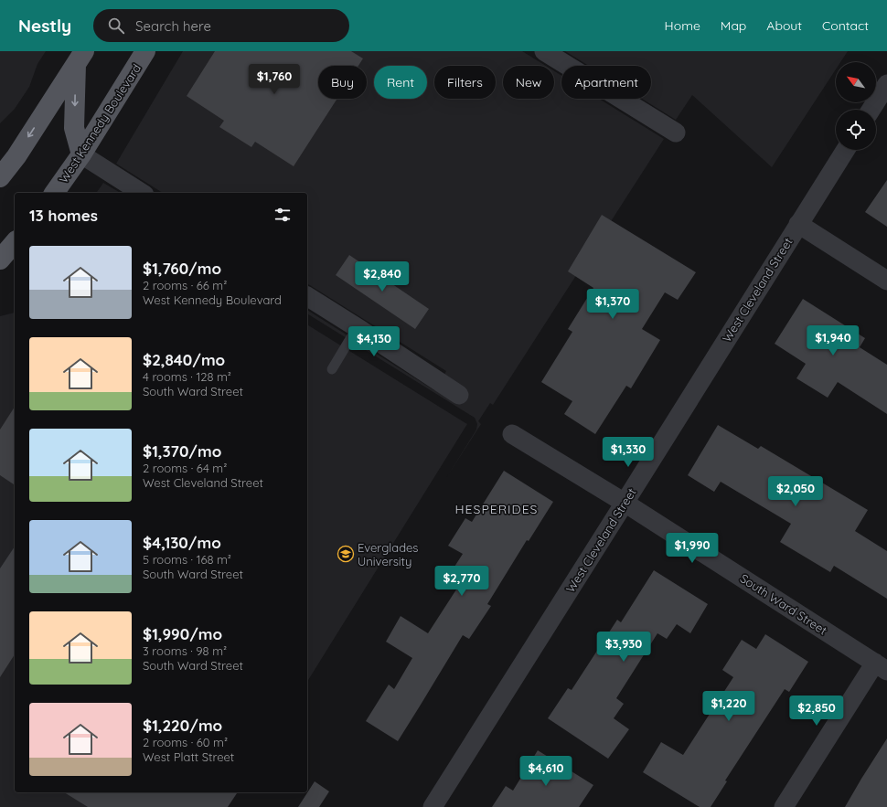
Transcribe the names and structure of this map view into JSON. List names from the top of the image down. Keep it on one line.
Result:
{"streets":{"main road":["West Kennedy Boulevard"],"street":["West Cleveland Street","South Ward Street"]},"crossings":[["West Cleveland Street","South Ward Street"]],"districts":["HESPERIDES"],"places":{"school or university":["Everglades University"]},"north":"top left","page":{"header":"Nestly","search":"Search here","nav":["Home","Map","About","Contact"],"price":["$1,760","$2,840","$1,370","$1,940","$4,130","$1,330","$2,050","$1,990","$2,770","$3,930","$1,220","$2,850","$4,610"],"chip":["Buy","Rent","Filters","New","Apartment"],"heading":"13 homes","list":[{"name":"$1,760/mo","note":"2 rooms · 66 m² · West Kennedy Boulevard"},{"name":"$2,840/mo","note":"4 rooms · 128 m² · South Ward Street"},{"name":"$1,370/mo","note":"2 rooms · 64 m² · West Cleveland Street"},{"name":"$4,130/mo","note":"5 rooms · 168 m² · South Ward Street"},{"name":"$1,990/mo","note":"3 rooms · 98 m² · South Ward Street"},{"name":"$1,220/mo","note":"2 rooms · 60 m² · West Platt Street"}]}}
